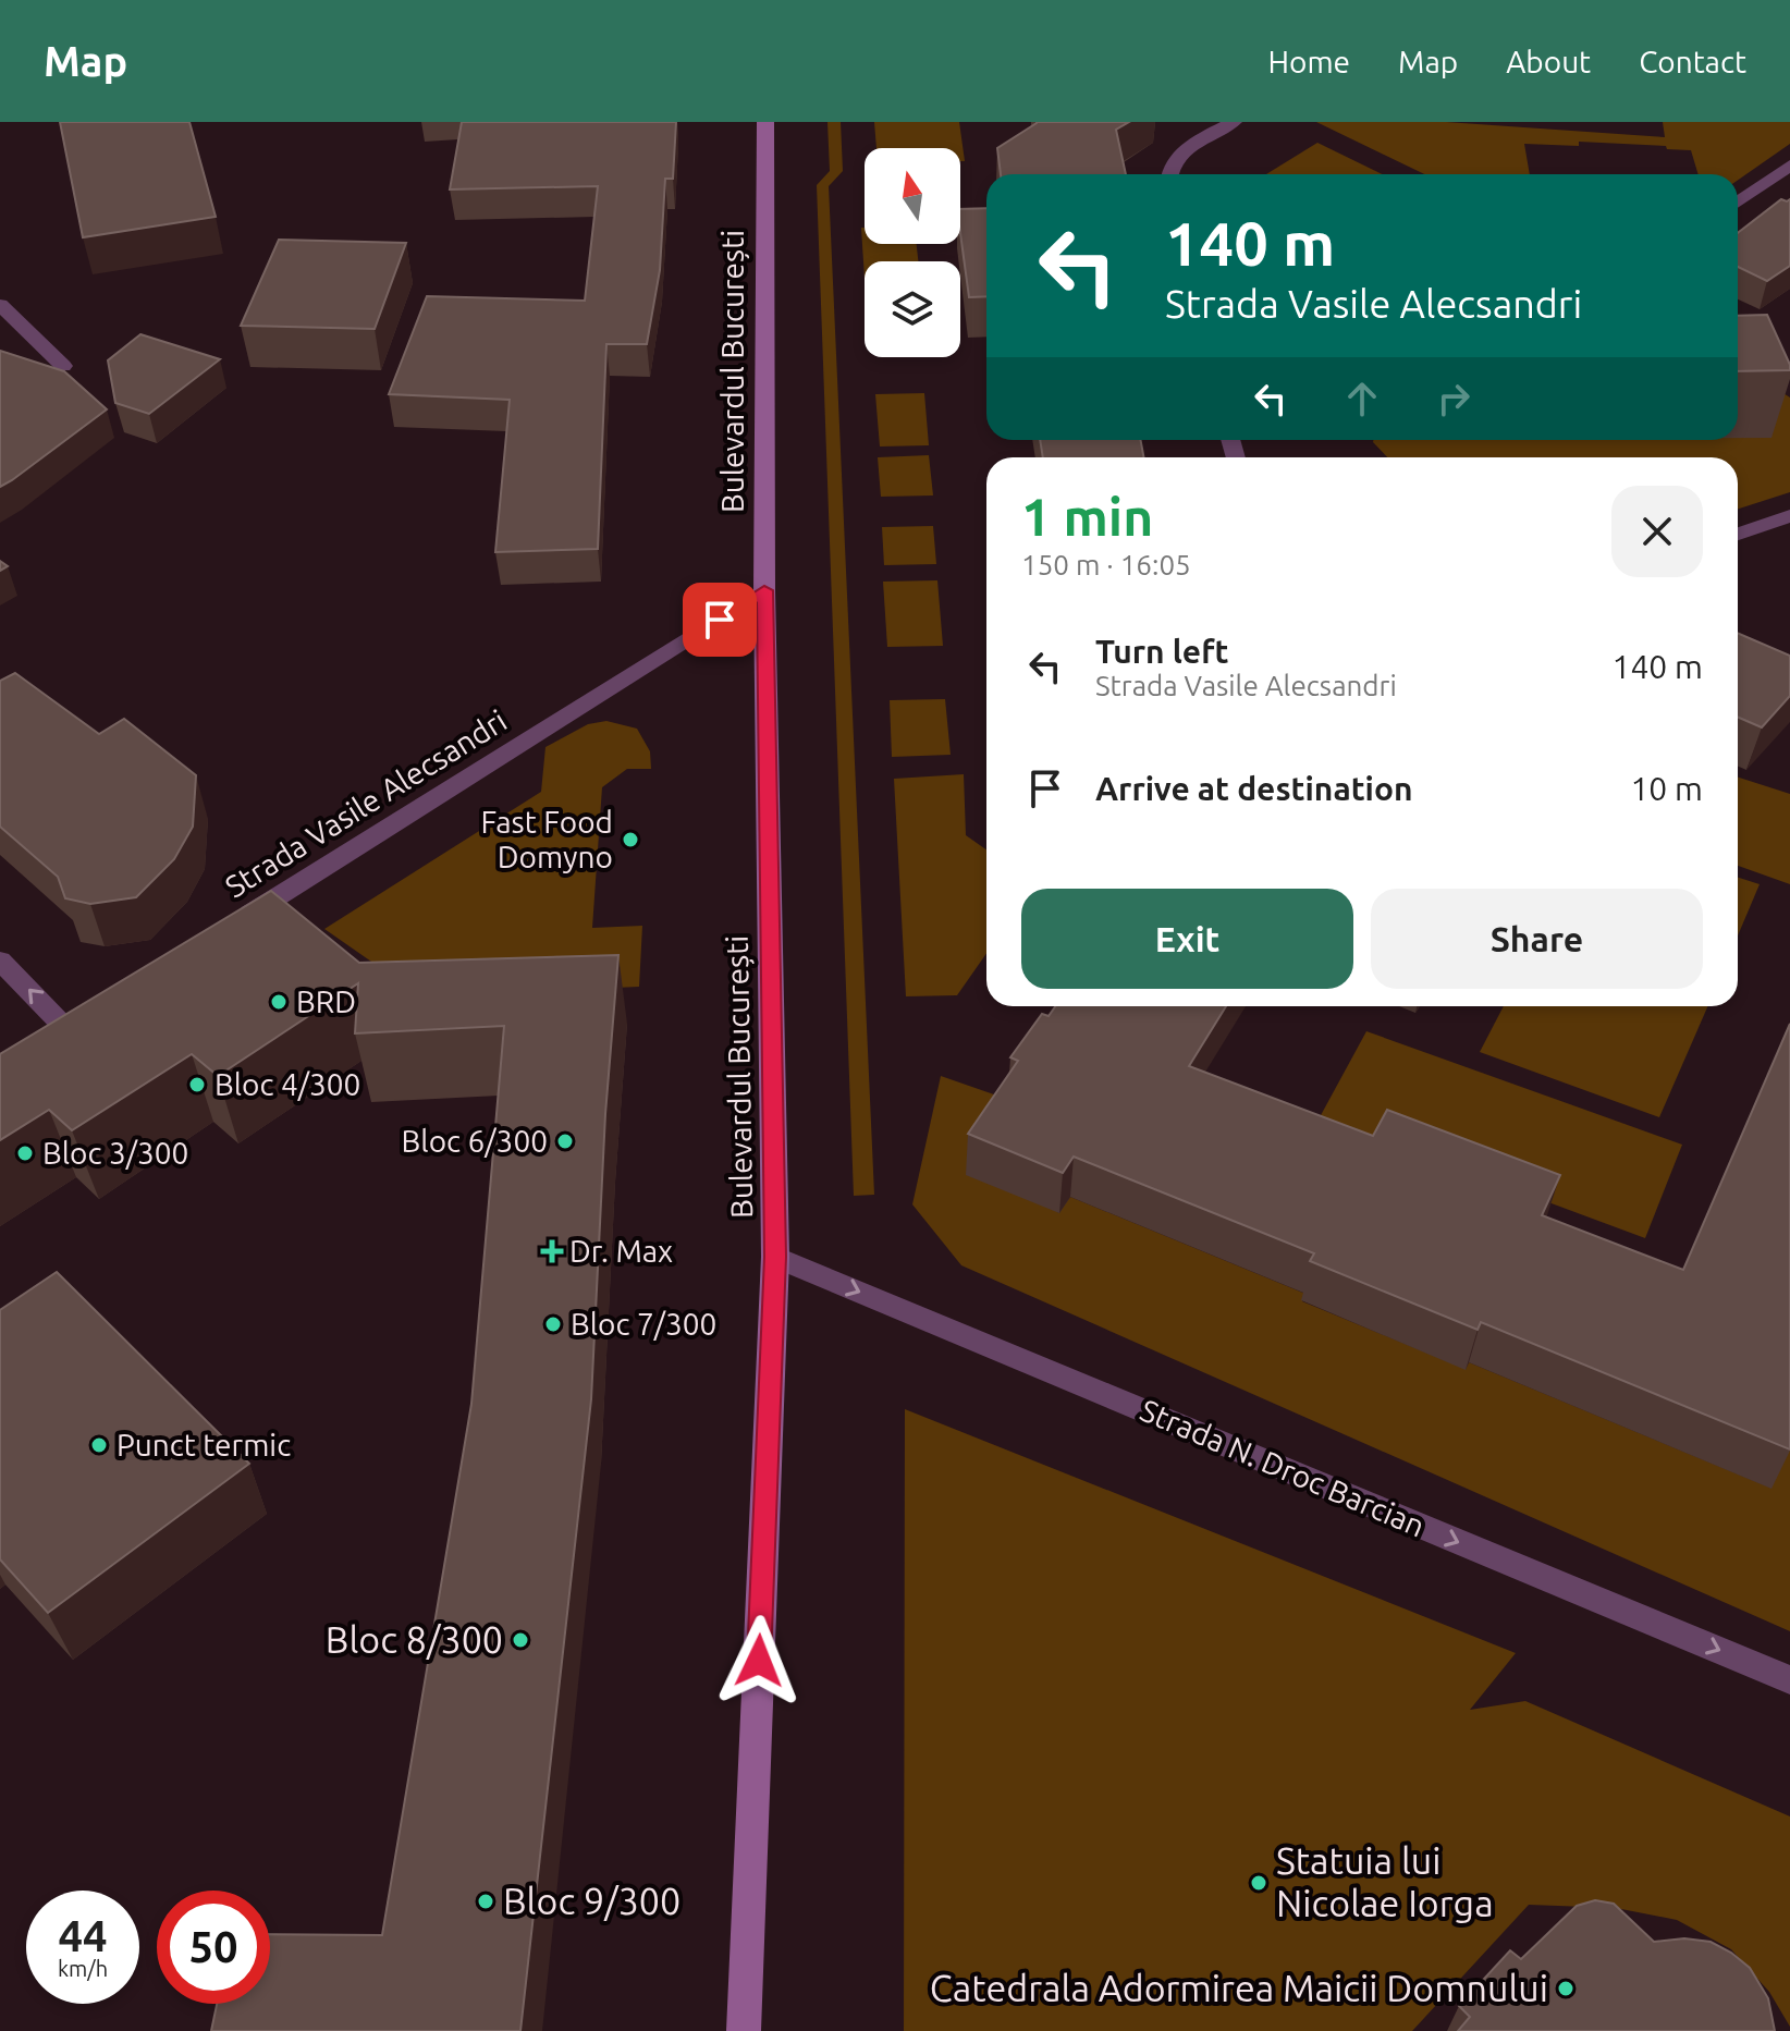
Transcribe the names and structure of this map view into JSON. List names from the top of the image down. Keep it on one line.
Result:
{"streets":{"main road":["Bulevardul București"],"street":["Strada Vasile Alecsandri","Strada N. Droc Barcian"]},"crossings":[["Bulevardul București","Strada Vasile Alecsandri"],["Bulevardul București","Strada N. Droc Barcian"]],"one_way":["Strada N. Droc Barcian"],"places":{"other":["Fast Food Domyno","BRD","Bloc 4/300","Bloc 6/300","Bloc 3/300","Bloc 7/300","Punct termic","Bloc 8/300","Statuia lui Nicolae Iorga","Bloc 9/300","Catedrala Adormirea Maicii Domnului"],"health":["Dr. Max"]},"north":"top","page":{"header":"Map","nav":["Home","Map","About","Contact"],"turn":["140 m","Strada Vasile Alecsandri"],"heading":["1 min","150 m · 16:05"],"list":[{"name":"Turn left","note":"Strada Vasile Alecsandri","value":"140 m"},{"name":"Arrive at destination","value":"10 m"}],"buttons":["Exit","Share"],"speed":"44 km/h","limit":"50"}}
